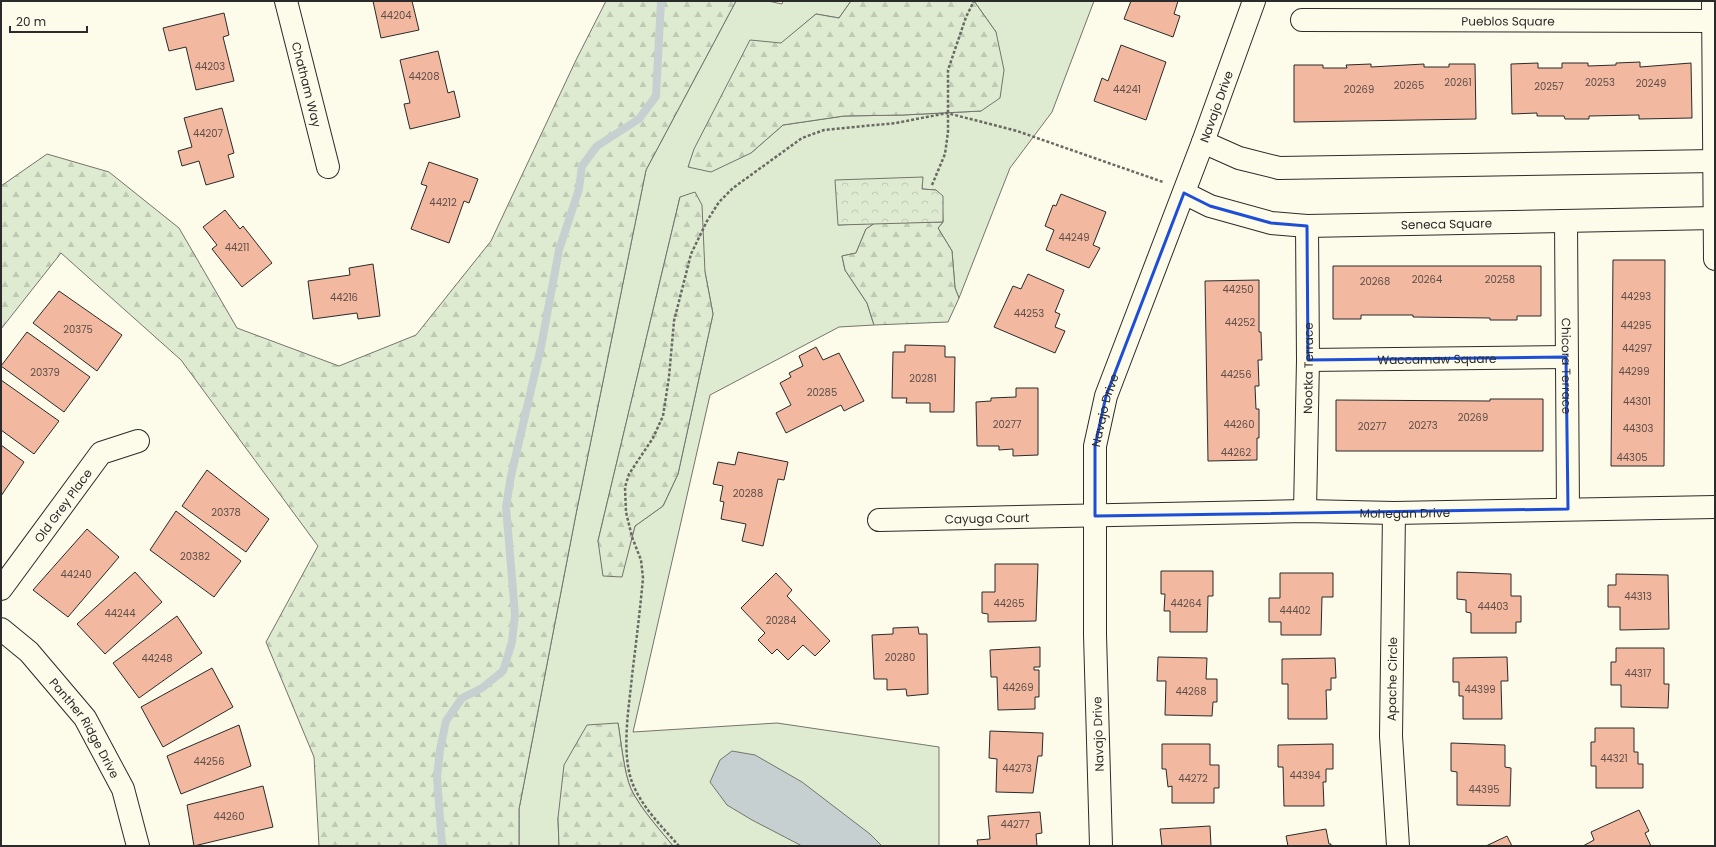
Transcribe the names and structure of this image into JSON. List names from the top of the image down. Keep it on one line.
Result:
{"streets":{"street":["Pueblos Square","Chatham Way","Navajo Drive","Seneca Square","Waccamaw Square","Chicora Terrace","Nootka Terrace","Old Grey Place","Mohegan Drive","Cayuga Court","Apache Circle","Panther Ridge Drive"]},"crossings":[["Navajo Drive","Seneca Square"],["Navajo Drive","Mohegan Drive"],["Navajo Drive","Cayuga Court"],["Seneca Square","Chicora Terrace"],["Seneca Square","Nootka Terrace"],["Waccamaw Square","Chicora Terrace"],["Waccamaw Square","Nootka Terrace"],["Chicora Terrace","Mohegan Drive"],["Nootka Terrace","Mohegan Drive"],["Mohegan Drive","Cayuga Court"],["Mohegan Drive","Apache Circle"]],"house_numbers":["44204","44203","44208","20261","20253","20249","20265","20257","44241","20269","44207","44212","44249","44211","20264","20258","20268","44250","44293","44216","44253","44252","44295","20375","44297","44299","20379","44256","20281","20285","44301","20269","20277","44260","20273","20277","44303","44262","44305","20288","20378","20382","44240","44313","44265","44264","44403","44402","44244","20284","20280","44248","44317","44269","44399","44268","44321","44256","44273","44394","44272","44395","44260","44277"],"scale_bar":"20 m"}
